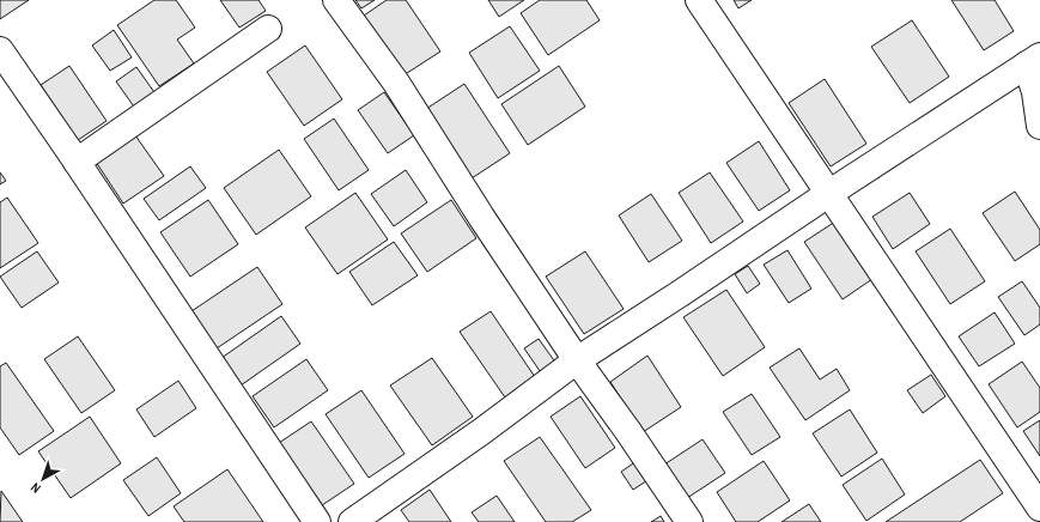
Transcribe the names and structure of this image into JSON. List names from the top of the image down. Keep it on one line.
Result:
{"north":"bottom left"}
